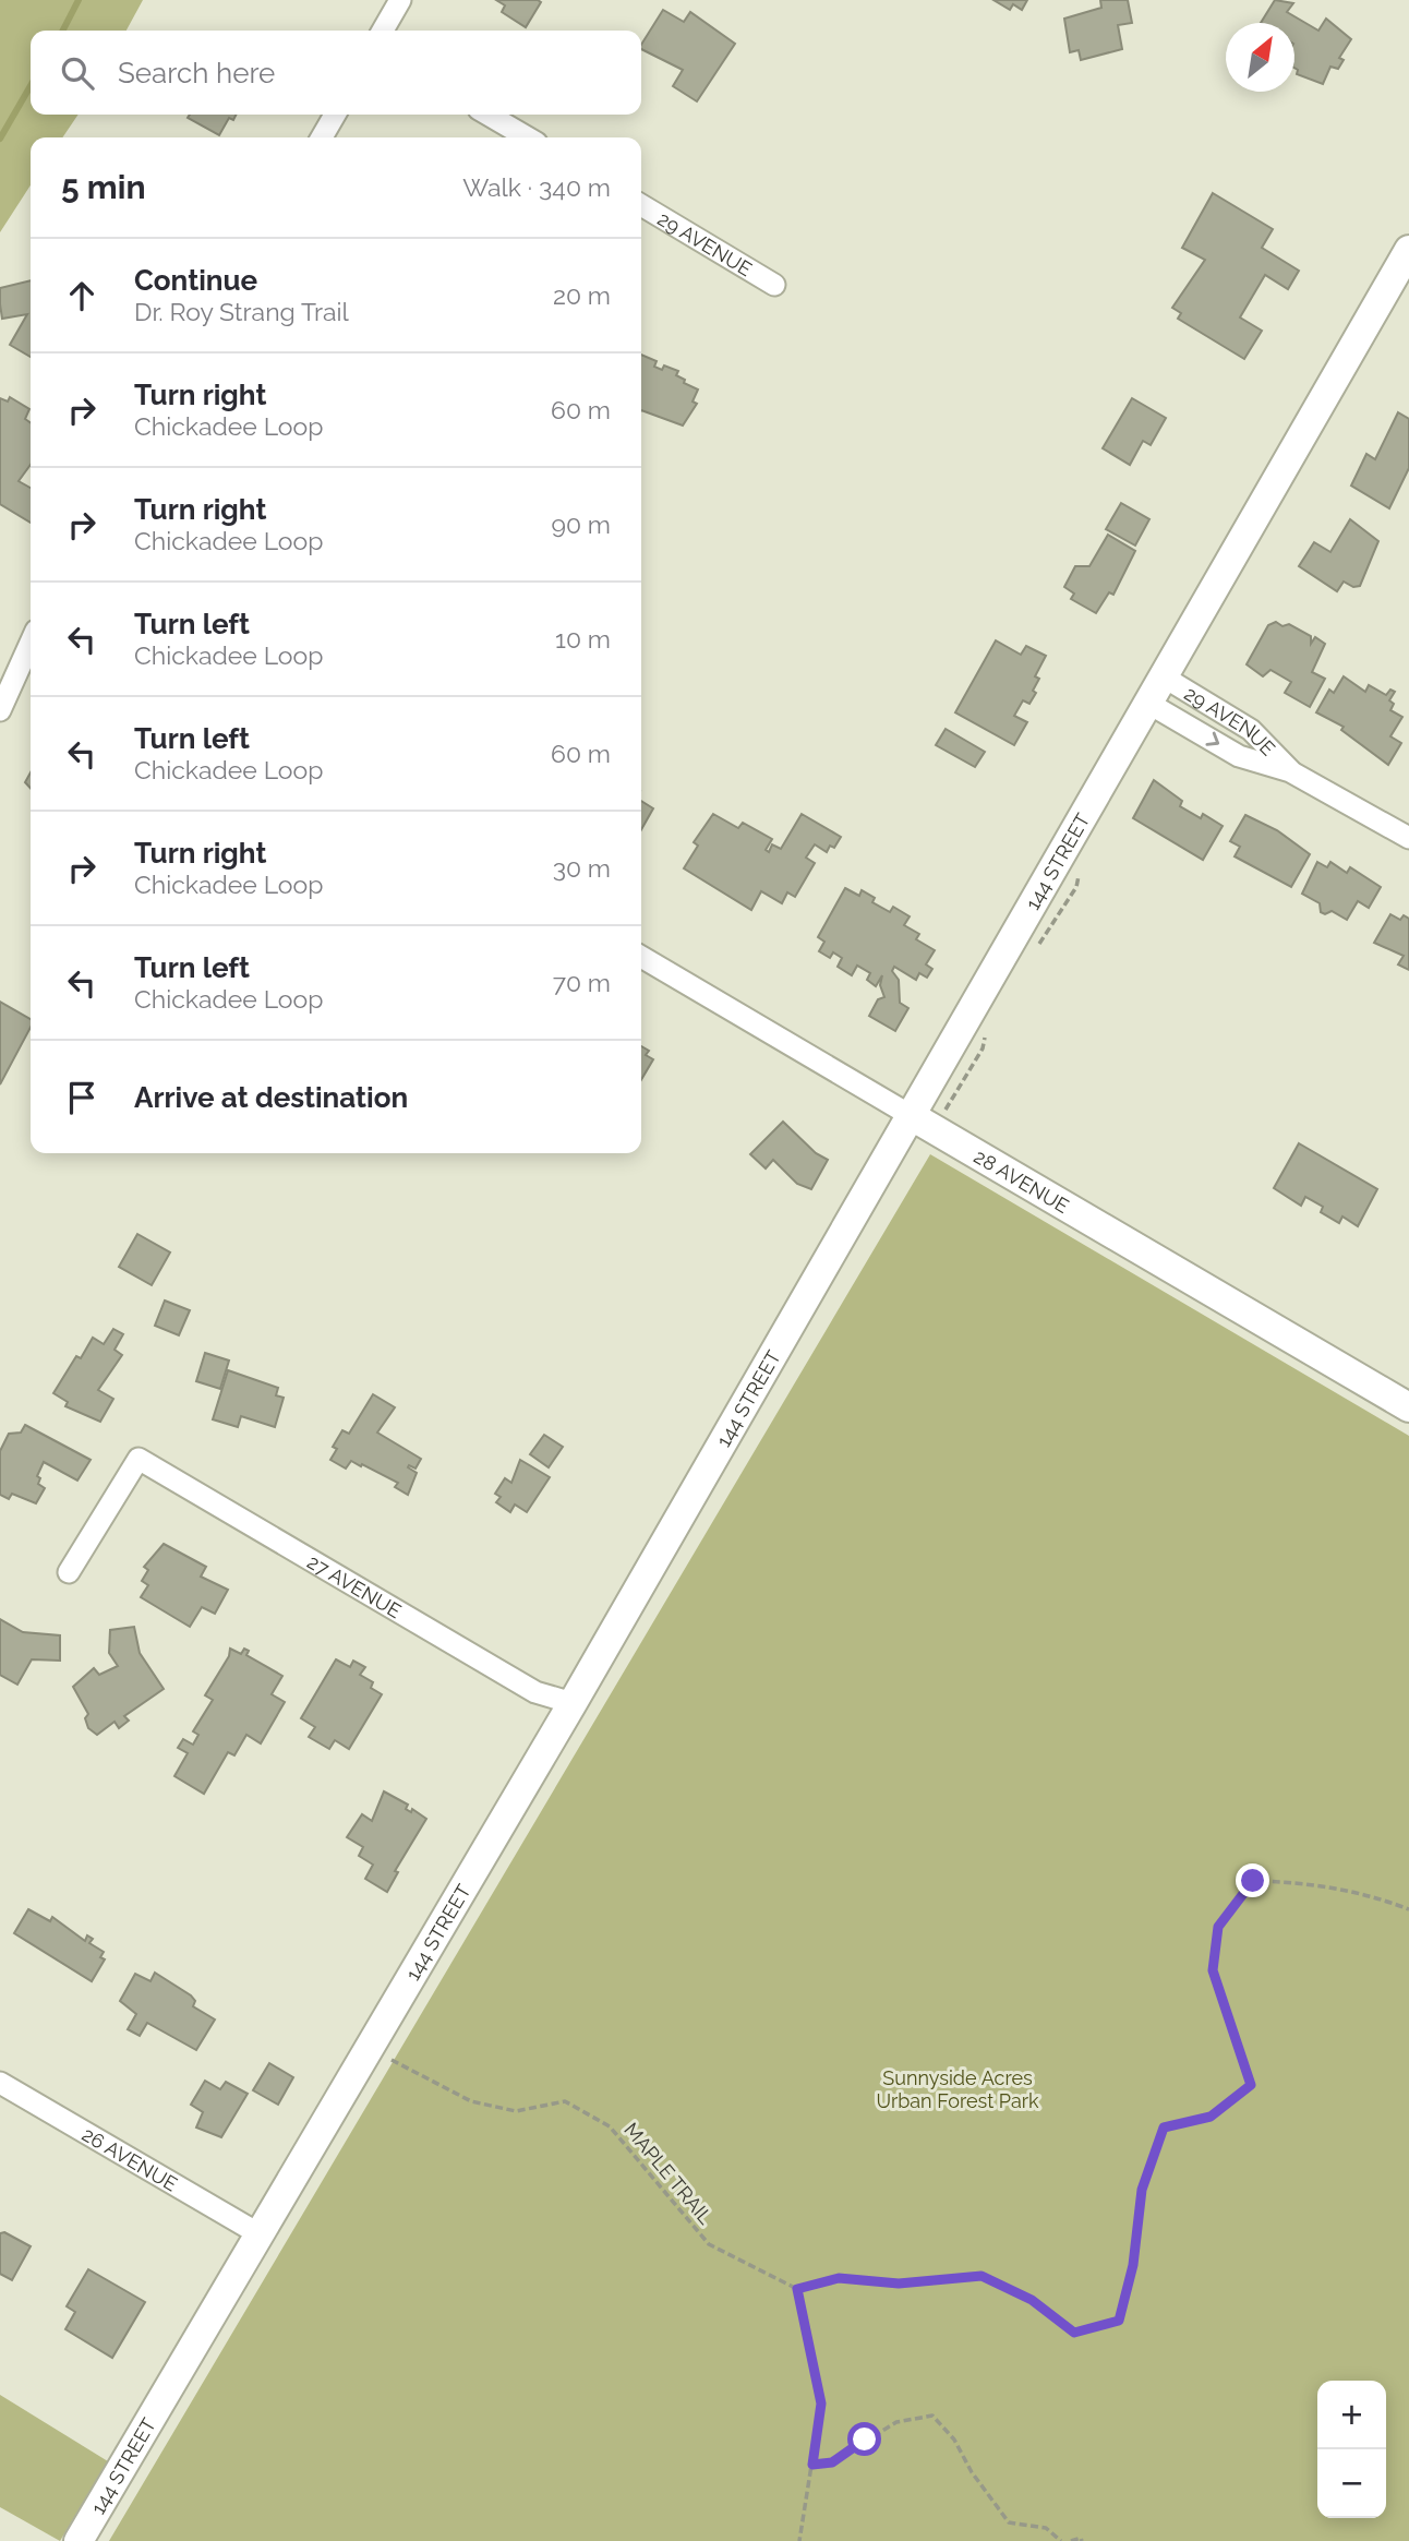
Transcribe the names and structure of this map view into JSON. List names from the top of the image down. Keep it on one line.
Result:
{"streets":{"street":["29 AVENUE","144 STREET","28 AVENUE","27 AVENUE","26 AVENUE"],"path":["MAPLE TRAIL"]},"crossings":[["29 AVENUE","144 STREET"],["144 STREET","28 AVENUE"],["144 STREET","27 AVENUE"],["144 STREET","26 AVENUE"]],"parks":["Sunnyside Acres Urban Forest Park"],"north":"top right","page":{"search":"Search here","heading":["5 min","Walk · 340 m"],"list":[["Continue","Dr. Roy Strang Trail","20 m"],["Turn right","Chickadee Loop","60 m"],["Turn right","Chickadee Loop","90 m"],["Turn left","Chickadee Loop","10 m"],["Turn left","Chickadee Loop","60 m"],["Turn right","Chickadee Loop","30 m"],["Turn left","Chickadee Loop","70 m"],"Arrive at destination"],"map_buttons":["+","−"]}}
